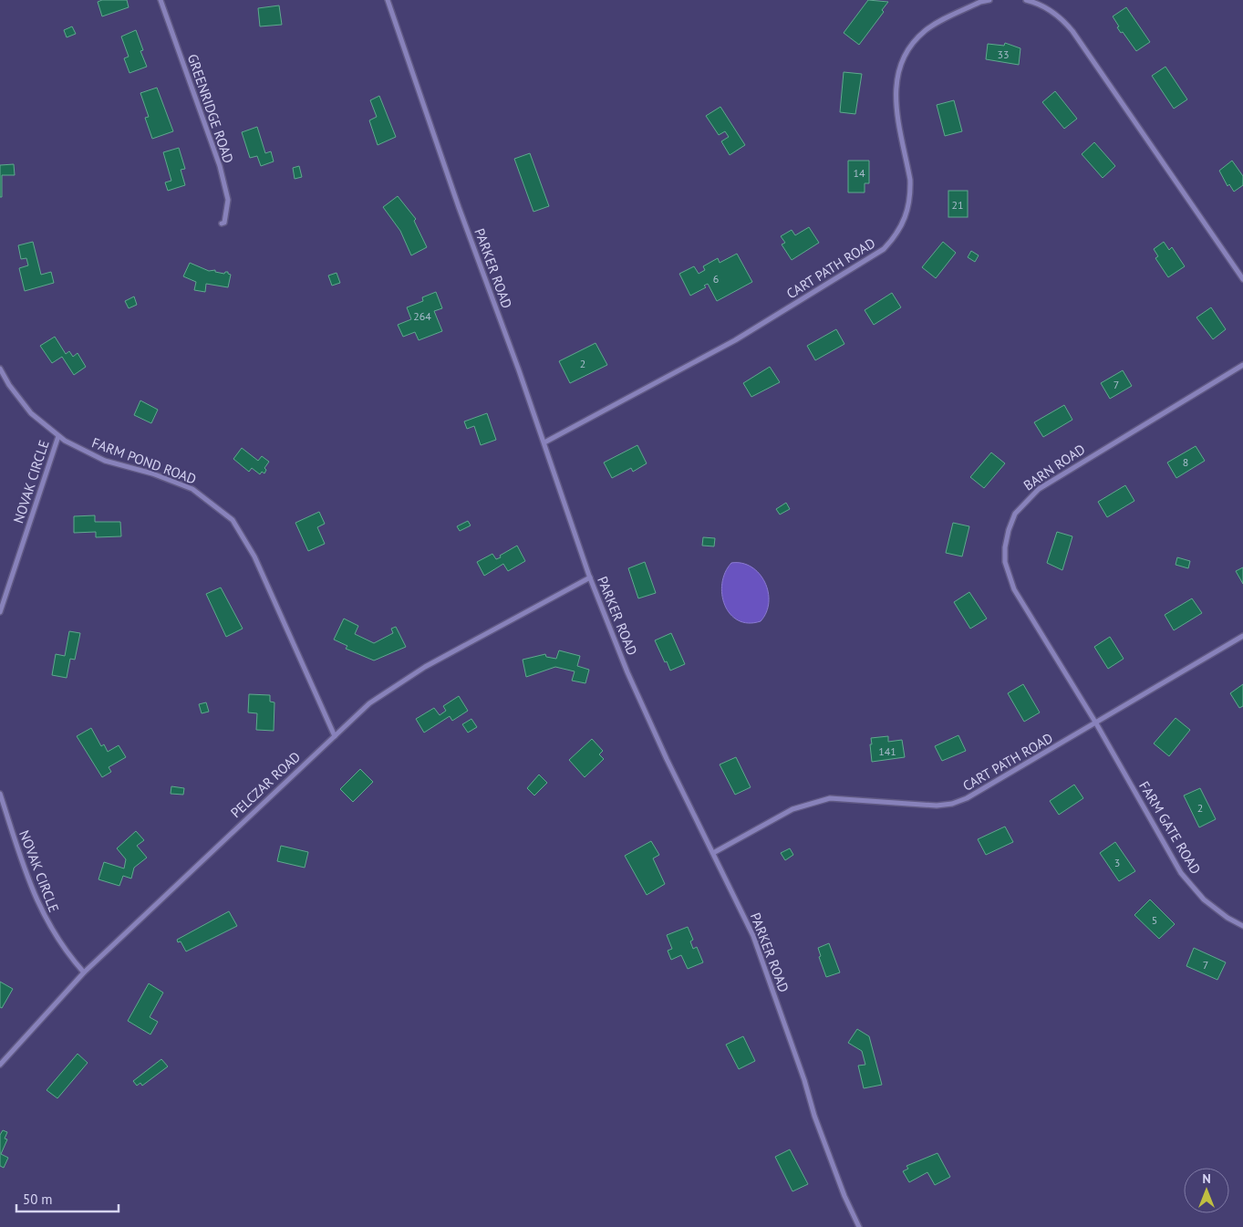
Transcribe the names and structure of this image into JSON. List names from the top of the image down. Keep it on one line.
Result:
{"streets":{"street":["GREENRIDGE ROAD","PARKER ROAD","CART PATH ROAD","FARM POND ROAD","BARN ROAD","NOVAK CIRCLE","PELCZAR ROAD","FARM GATE ROAD"]},"crossings":[["PARKER ROAD","CART PATH ROAD"],["PARKER ROAD","PELCZAR ROAD"],["CART PATH ROAD","BARN ROAD"],["CART PATH ROAD","FARM GATE ROAD"],["FARM POND ROAD","NOVAK CIRCLE"],["FARM POND ROAD","PELCZAR ROAD"],["BARN ROAD","FARM GATE ROAD"],["NOVAK CIRCLE","PELCZAR ROAD"]],"house_numbers":["33","14","21","6","264","2","7","8","141","2","3","5","7"],"scale_bar":"50 m","north":"top"}
